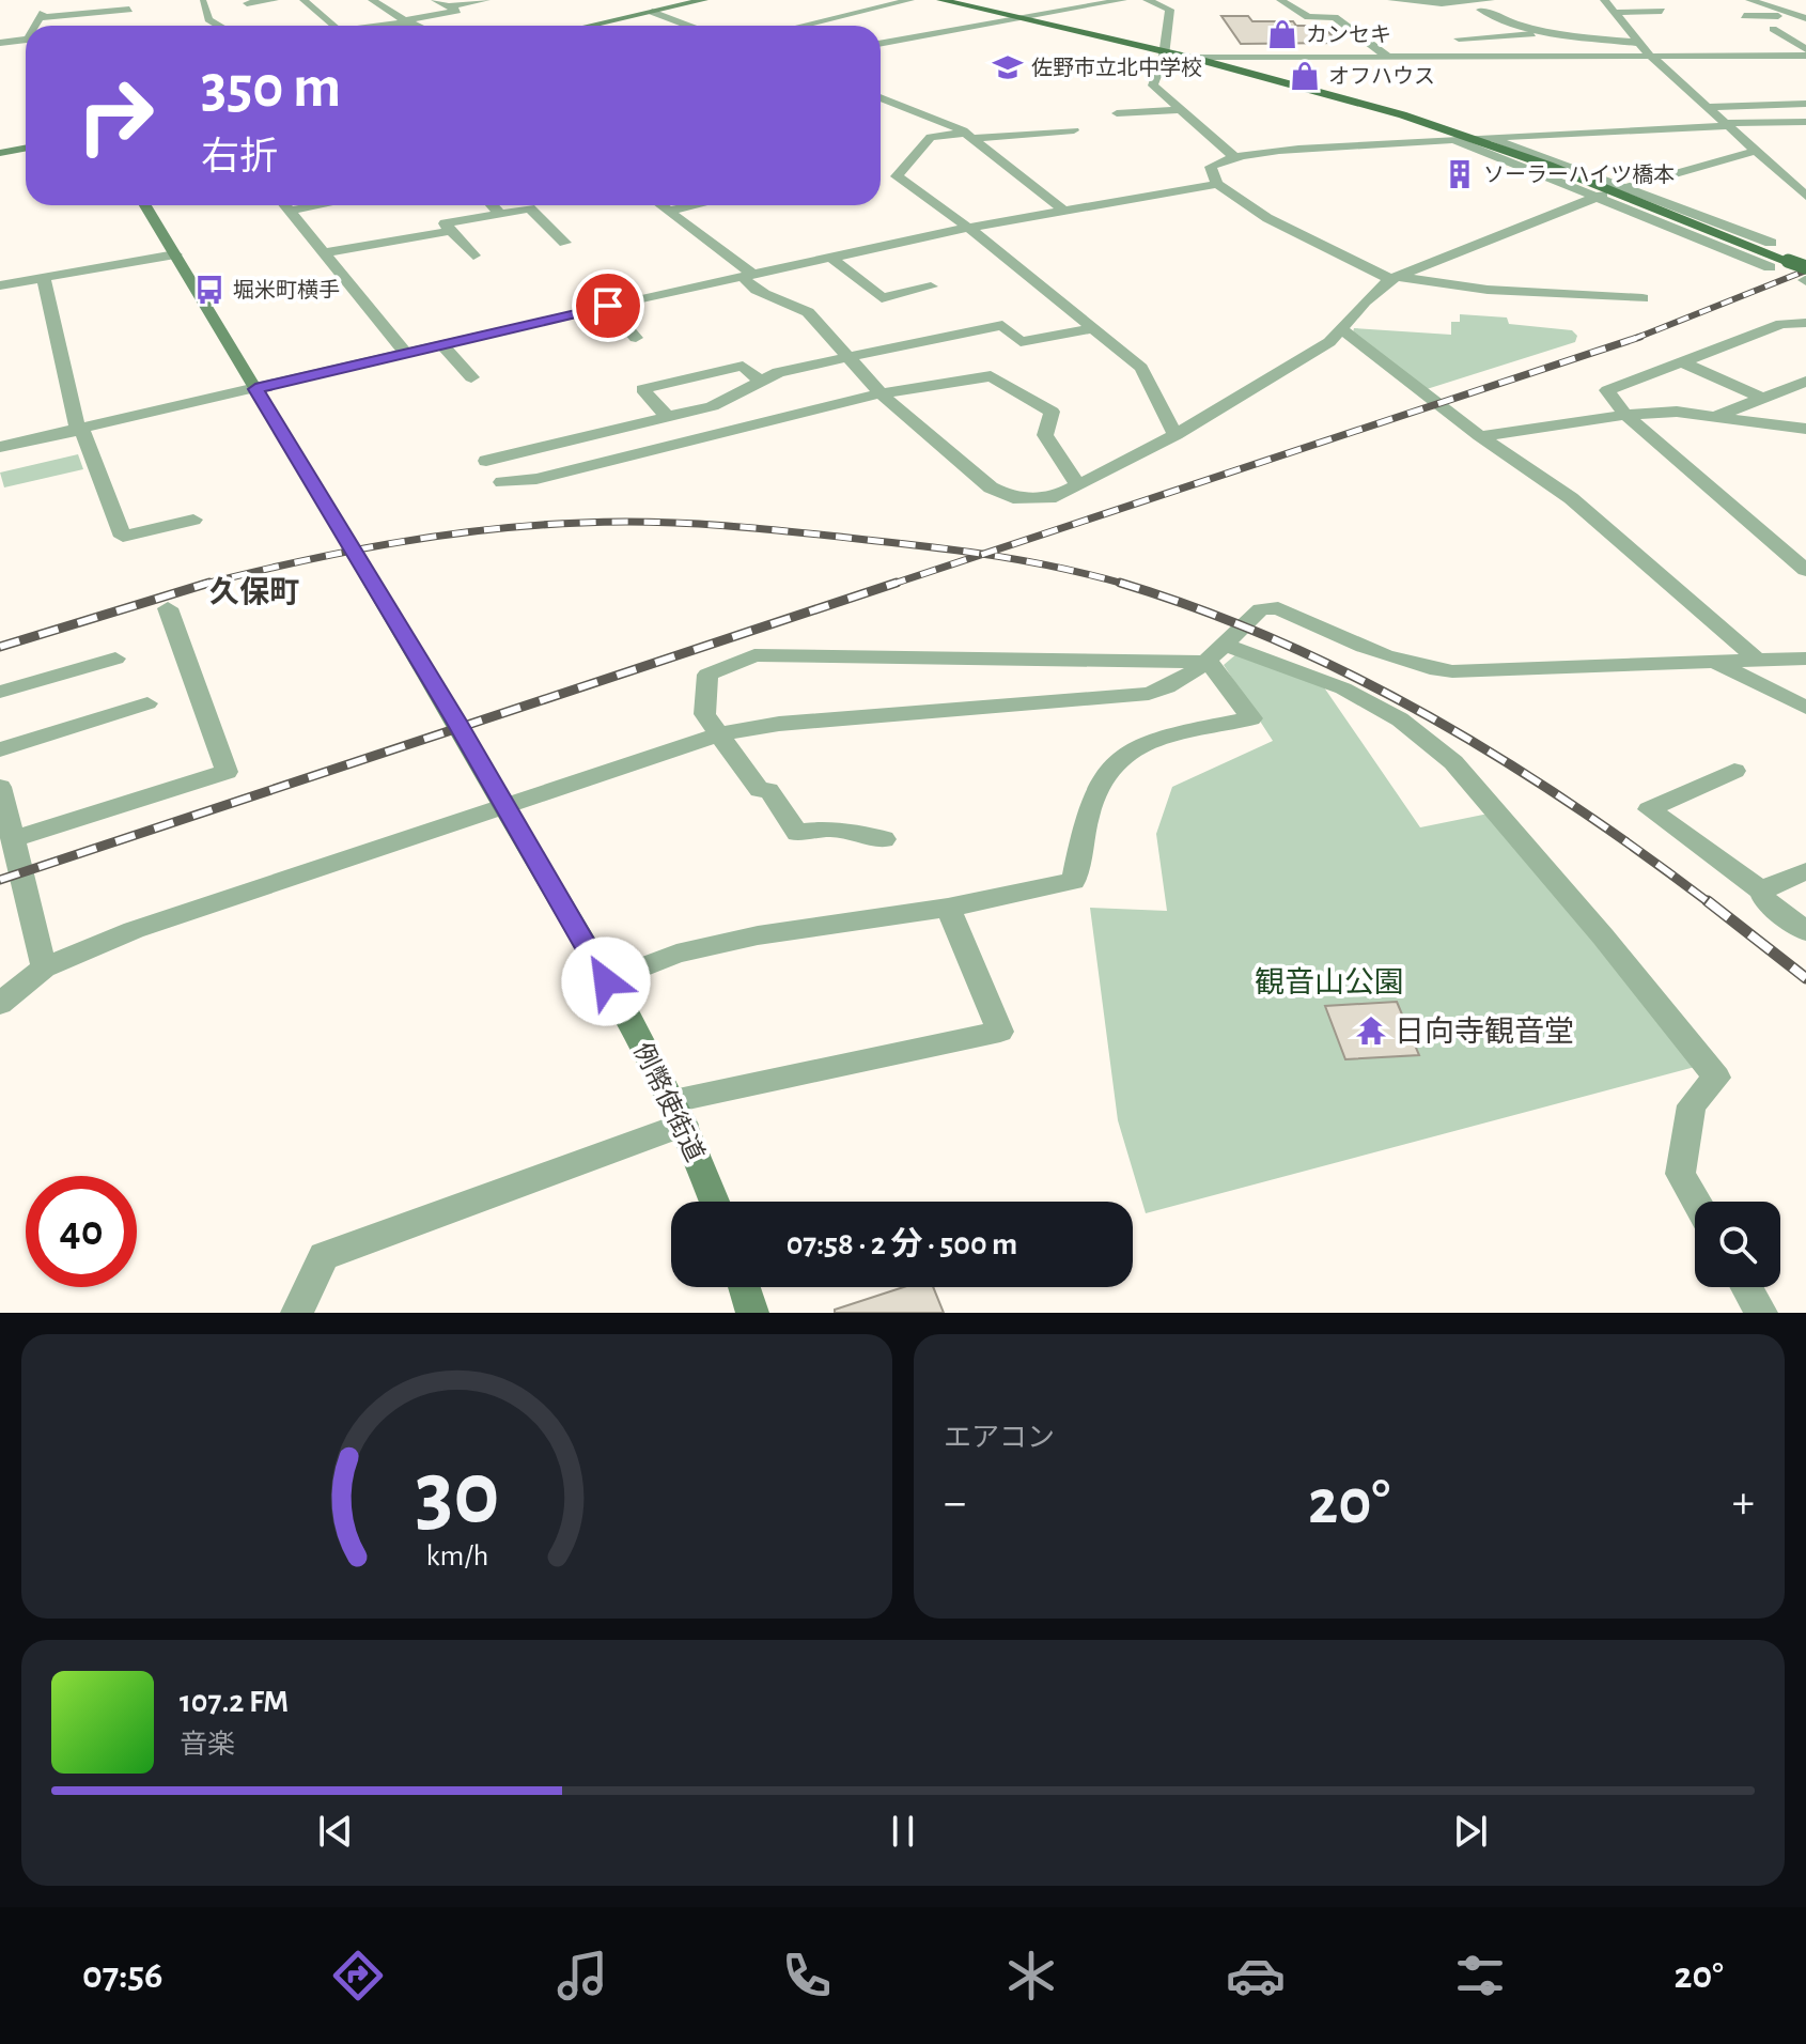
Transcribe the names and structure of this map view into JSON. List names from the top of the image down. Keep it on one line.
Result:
{"streets":{"street":["例幣使街道"]},"districts":["久保町"],"parks":["観音山公園"],"places":{"shop":["カンセキ","オフハウス"],"school or university":["佐野市立北中学校"],"building":["ソーラーハイツ橋本"],"bus stop":["堀米町横手"],"temple":["日向寺観音堂"]},"page":{"turn":["350 m","右折"],"limit":"40","trip":"07:58 · 2 分 · 500 m","tile":"エアコン","heat":["−","20°","+"],"song":["107.2 FM","音楽"],"tabs":["07:56","20°"],"gauge":["30","km/h"]}}
